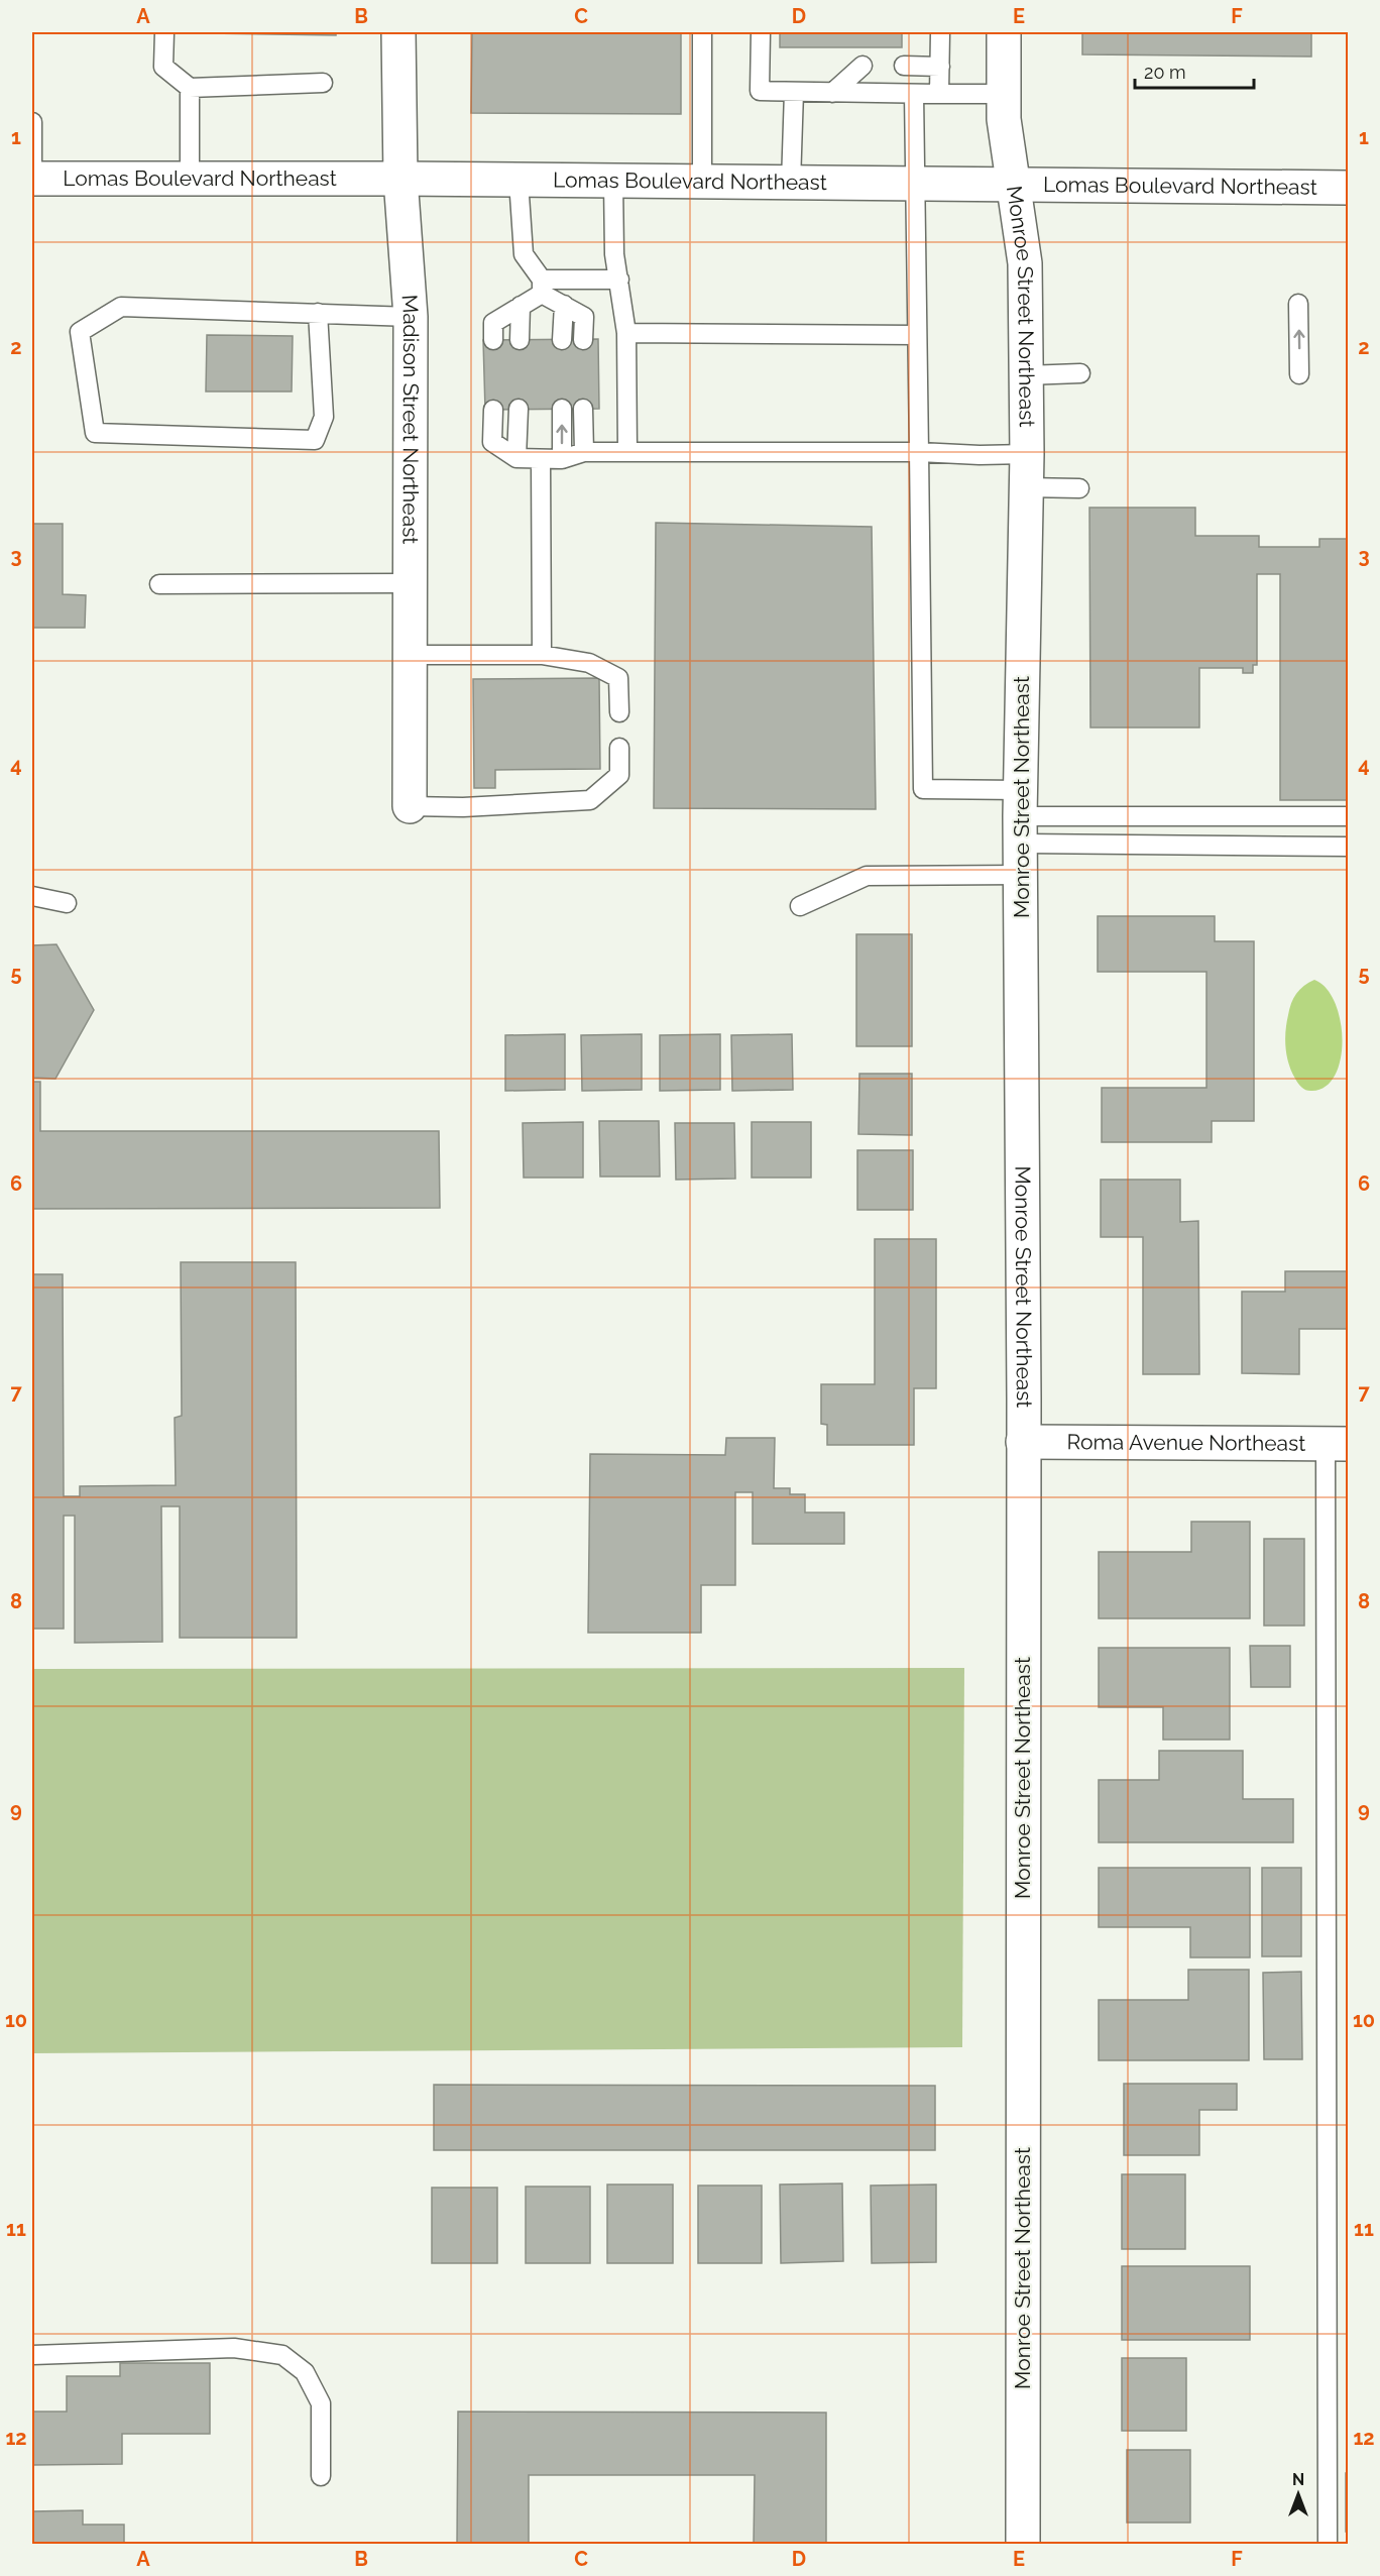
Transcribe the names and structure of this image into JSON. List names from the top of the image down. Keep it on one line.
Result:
{"streets":{"street":["Lomas Boulevard Northeast","Monroe Street Northeast","Madison Street Northeast","Roma Avenue Northeast"]},"crossings":[["Lomas Boulevard Northeast","Monroe Street Northeast"],["Lomas Boulevard Northeast","Madison Street Northeast"],["Monroe Street Northeast","Roma Avenue Northeast"]],"scale_bar":"20 m","north":"top","grid":{"columns":["A","B","C","D","E","F"],"rows":["1","2","3","4","5","6","7","8","9","10","11","12"]}}
